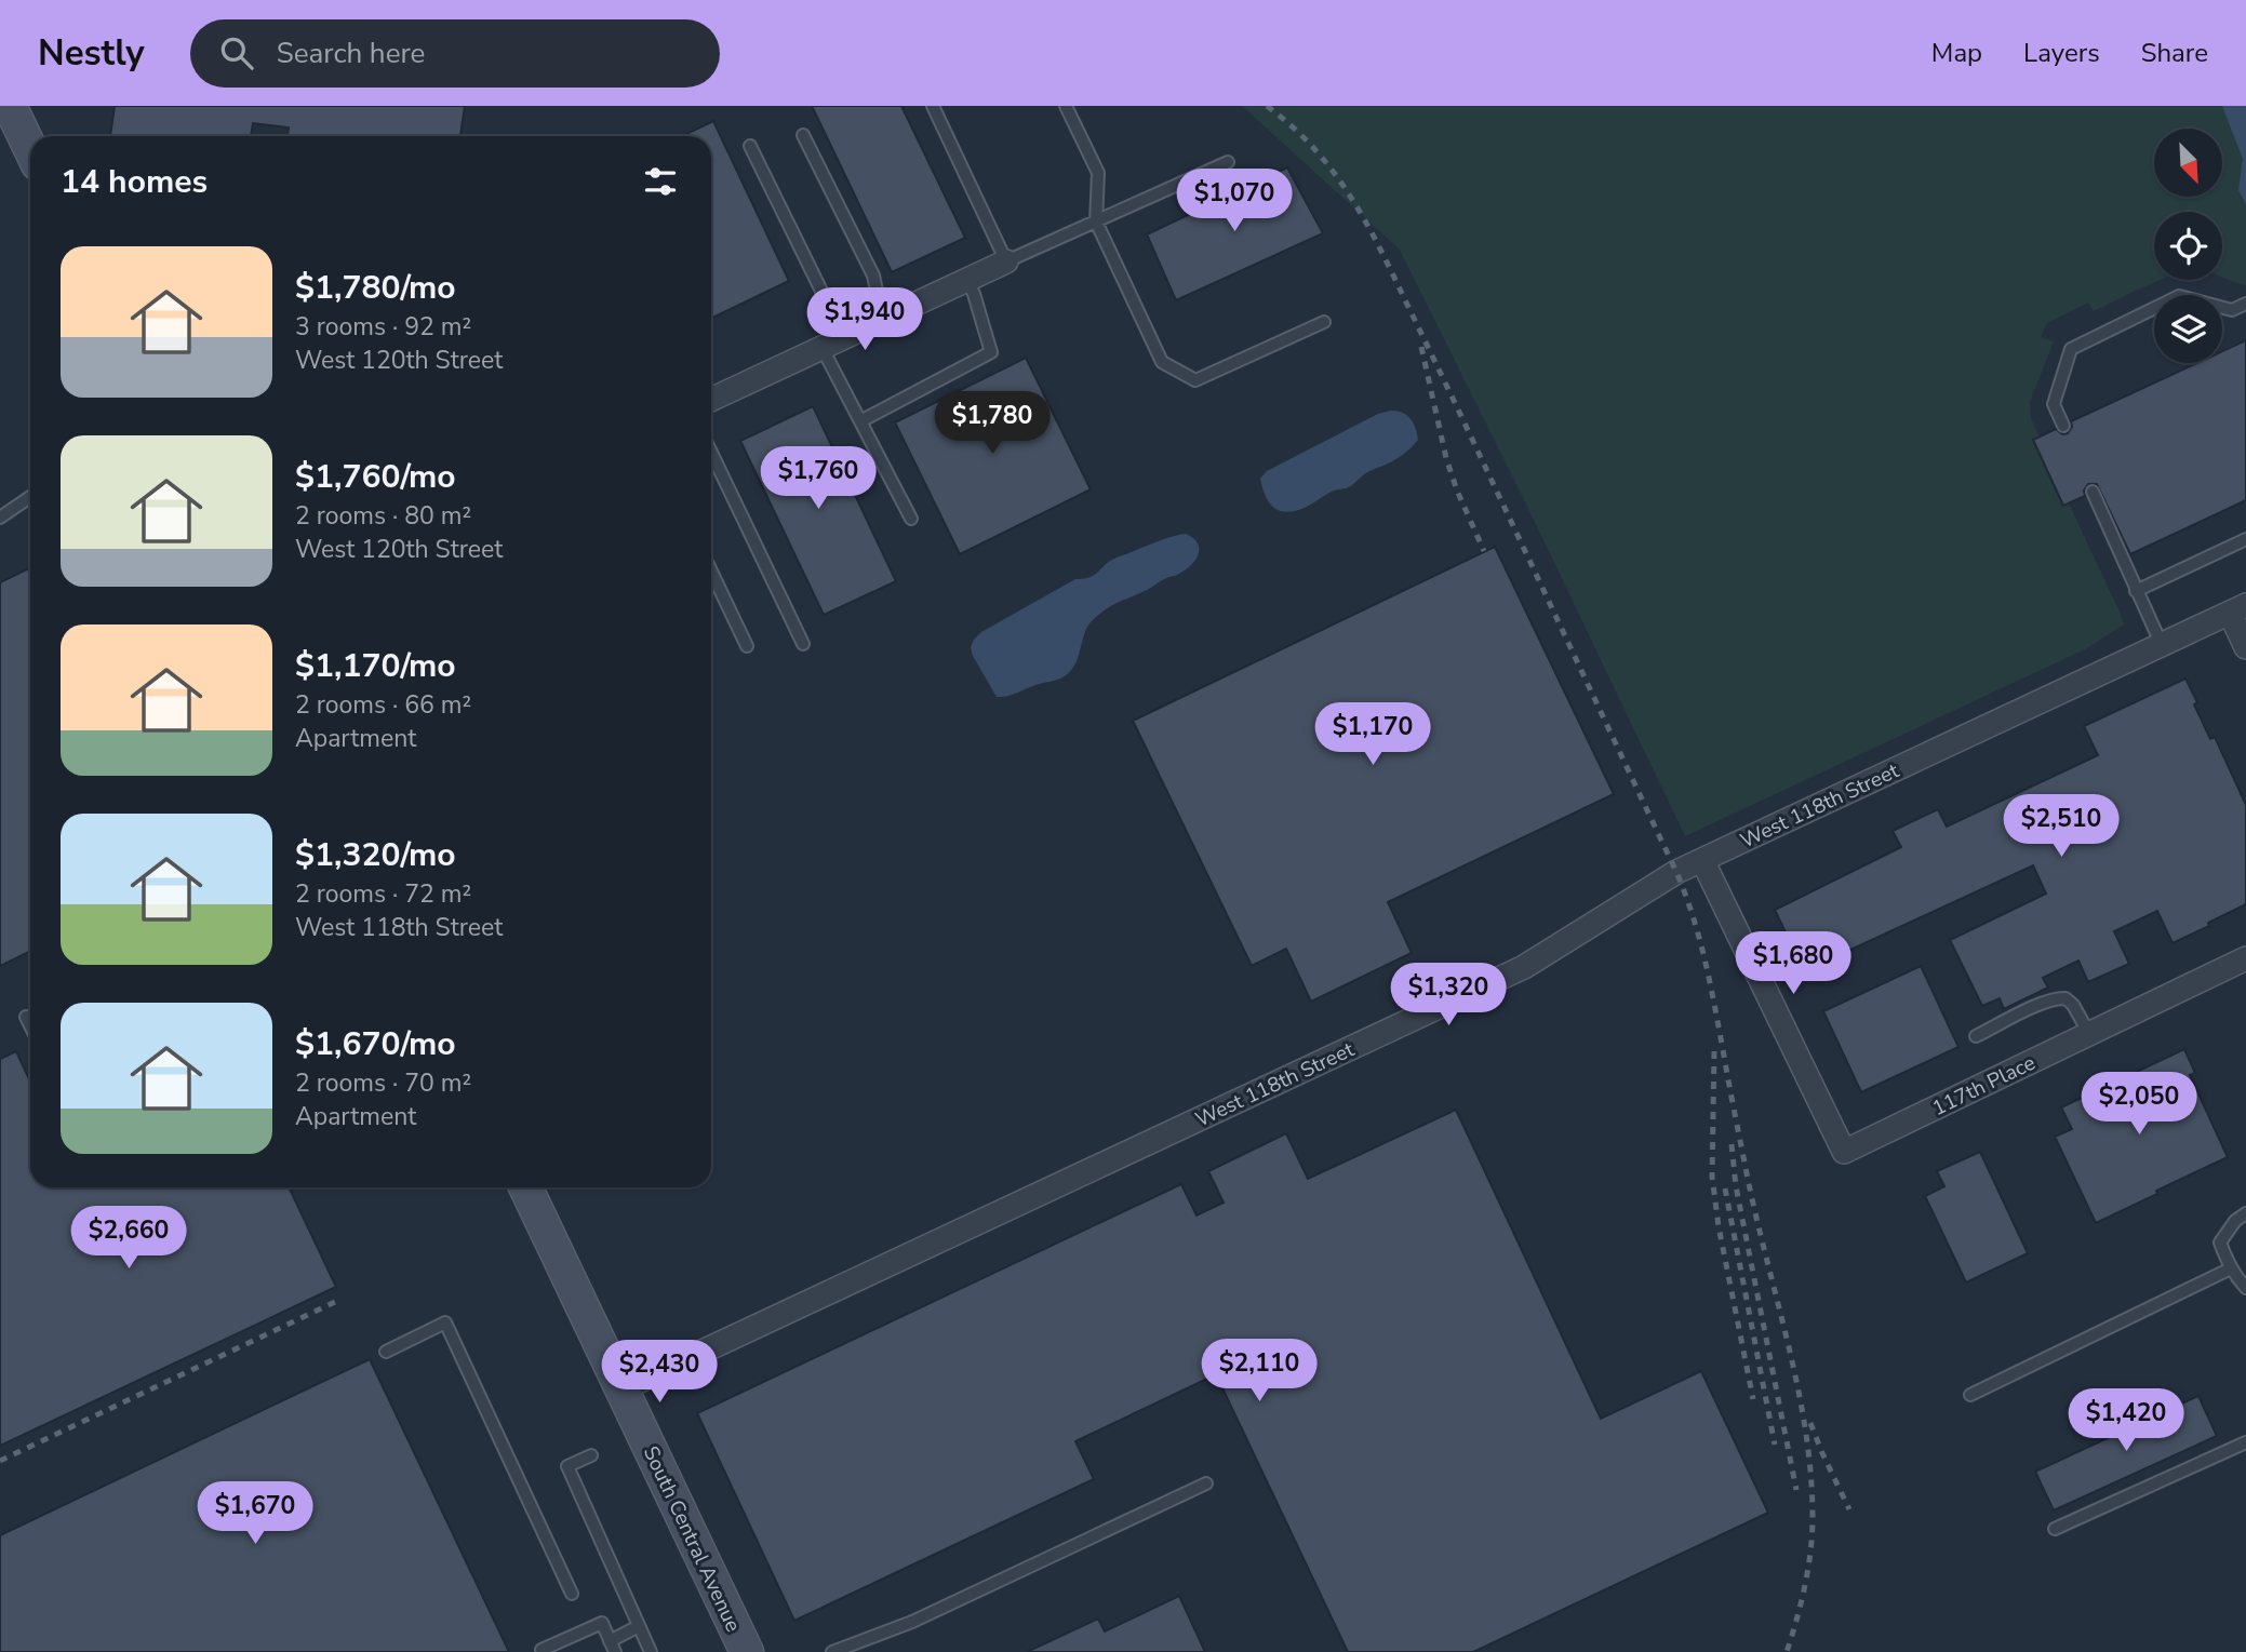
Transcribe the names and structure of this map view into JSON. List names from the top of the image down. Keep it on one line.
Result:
{"streets":{"street":["West 118th Street","117th Place","South Central Avenue"]},"crossings":[["West 118th Street","117th Place"],["West 118th Street","South Central Avenue"]],"north":"bottom right","page":{"header":"Nestly","search":"Search here","nav":["Map","Layers","Share"],"heading":"14 homes","price":["$1,070","$1,940","$1,780","$1,760","$1,170","$2,510","$1,680","$1,320","$2,050","$2,660","$2,110","$2,430","$1,420","$1,670"],"list":[{"name":"$1,780/mo","note":"3 rooms · 92 m² · West 120th Street"},{"name":"$1,760/mo","note":"2 rooms · 80 m² · West 120th Street"},{"name":"$1,170/mo","note":"2 rooms · 66 m² · Apartment"},{"name":"$1,320/mo","note":"2 rooms · 72 m² · West 118th Street"},{"name":"$1,670/mo","note":"2 rooms · 70 m² · Apartment"}]}}
